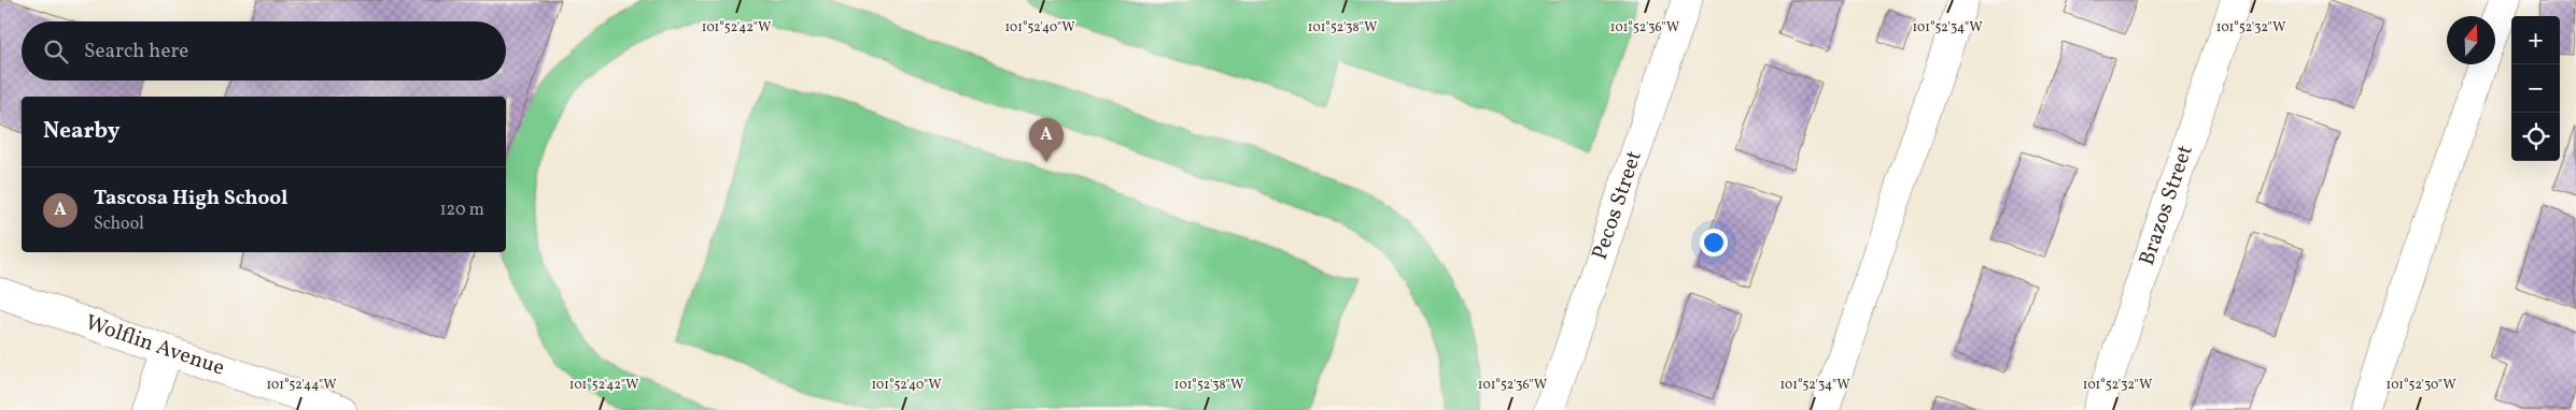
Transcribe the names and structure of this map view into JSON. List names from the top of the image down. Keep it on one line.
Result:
{"streets":{"street":["Pecos Street","Brazos Street","Wolflin Avenue"]},"north":"top","page":{"map_buttons":["+","−"],"search":"Search here","heading":"Nearby","pins":"A","list":[{"mark":"A","name":"Tascosa High School","note":"School","value":"120 m"}]},"coordinates":["101°52'42\"W","101°52'40\"W","101°52'38\"W","101°52'36\"W","101°52'34\"W","101°52'32\"W","101°52'44\"W","101°52'30\"W"]}
